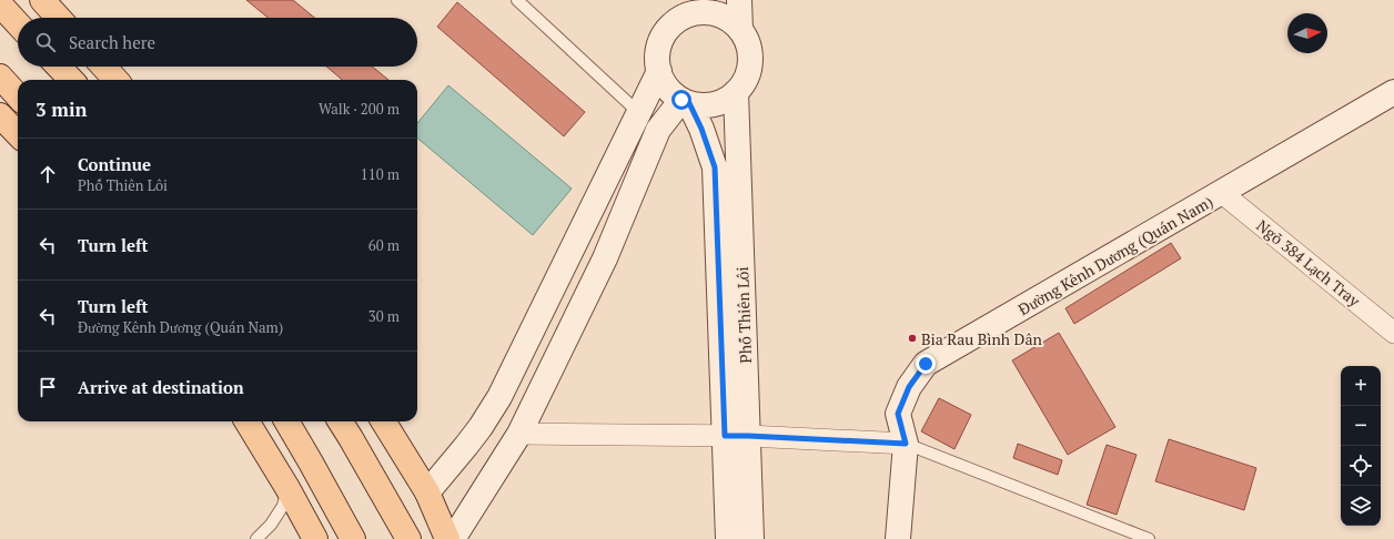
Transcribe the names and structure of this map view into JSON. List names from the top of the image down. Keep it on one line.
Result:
{"streets":{"street":["Đường Kênh Dương (Quán Nam)","Ngõ 384 Lạch Tray","Phố Thiên Lôi"]},"crossings":[["Đường Kênh Dương (Quán Nam)","Ngõ 384 Lạch Tray"]],"places":["Bia Rau Bình Dân"],"north":"right","page":{"search":"Search here","heading":["3 min","Walk · 200 m"],"list":[["Continue","Phố Thiên Lôi","110 m"],["Turn left","60 m"],["Turn left","Đường Kênh Dương (Quán Nam)","30 m"],"Arrive at destination"],"map_buttons":["+","−"]}}
